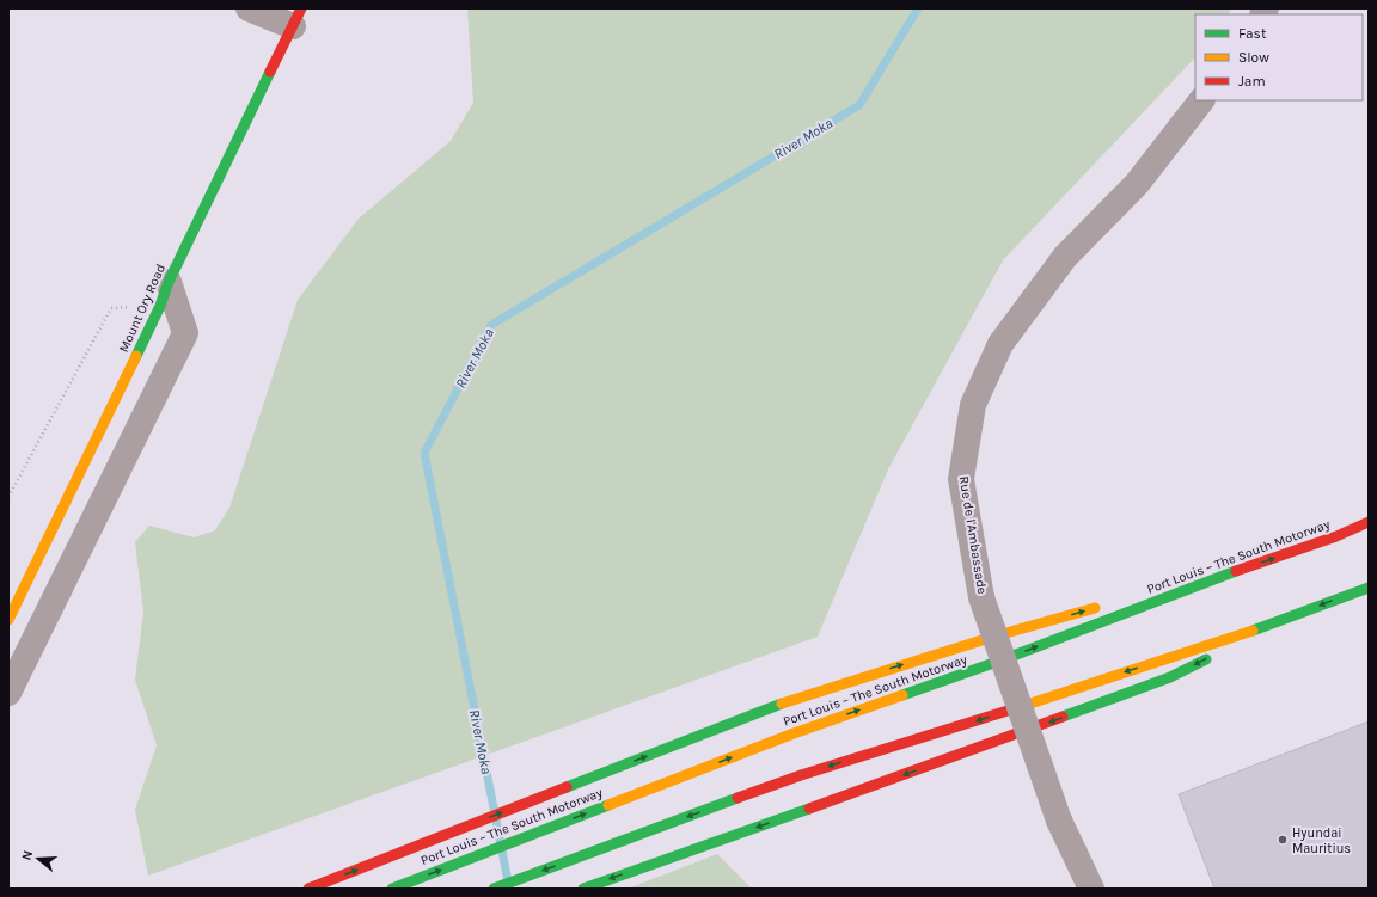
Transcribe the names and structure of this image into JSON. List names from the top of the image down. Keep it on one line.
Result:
{"streets":{"main road":["Mount Ory Road","Port Louis – The South Motorway"],"street":["Rue de l'Ambassade"]},"water":["River Moka"],"places":["Hyundai Mauritius"],"legend":["Fast","Slow","Jam"],"north":"left"}
